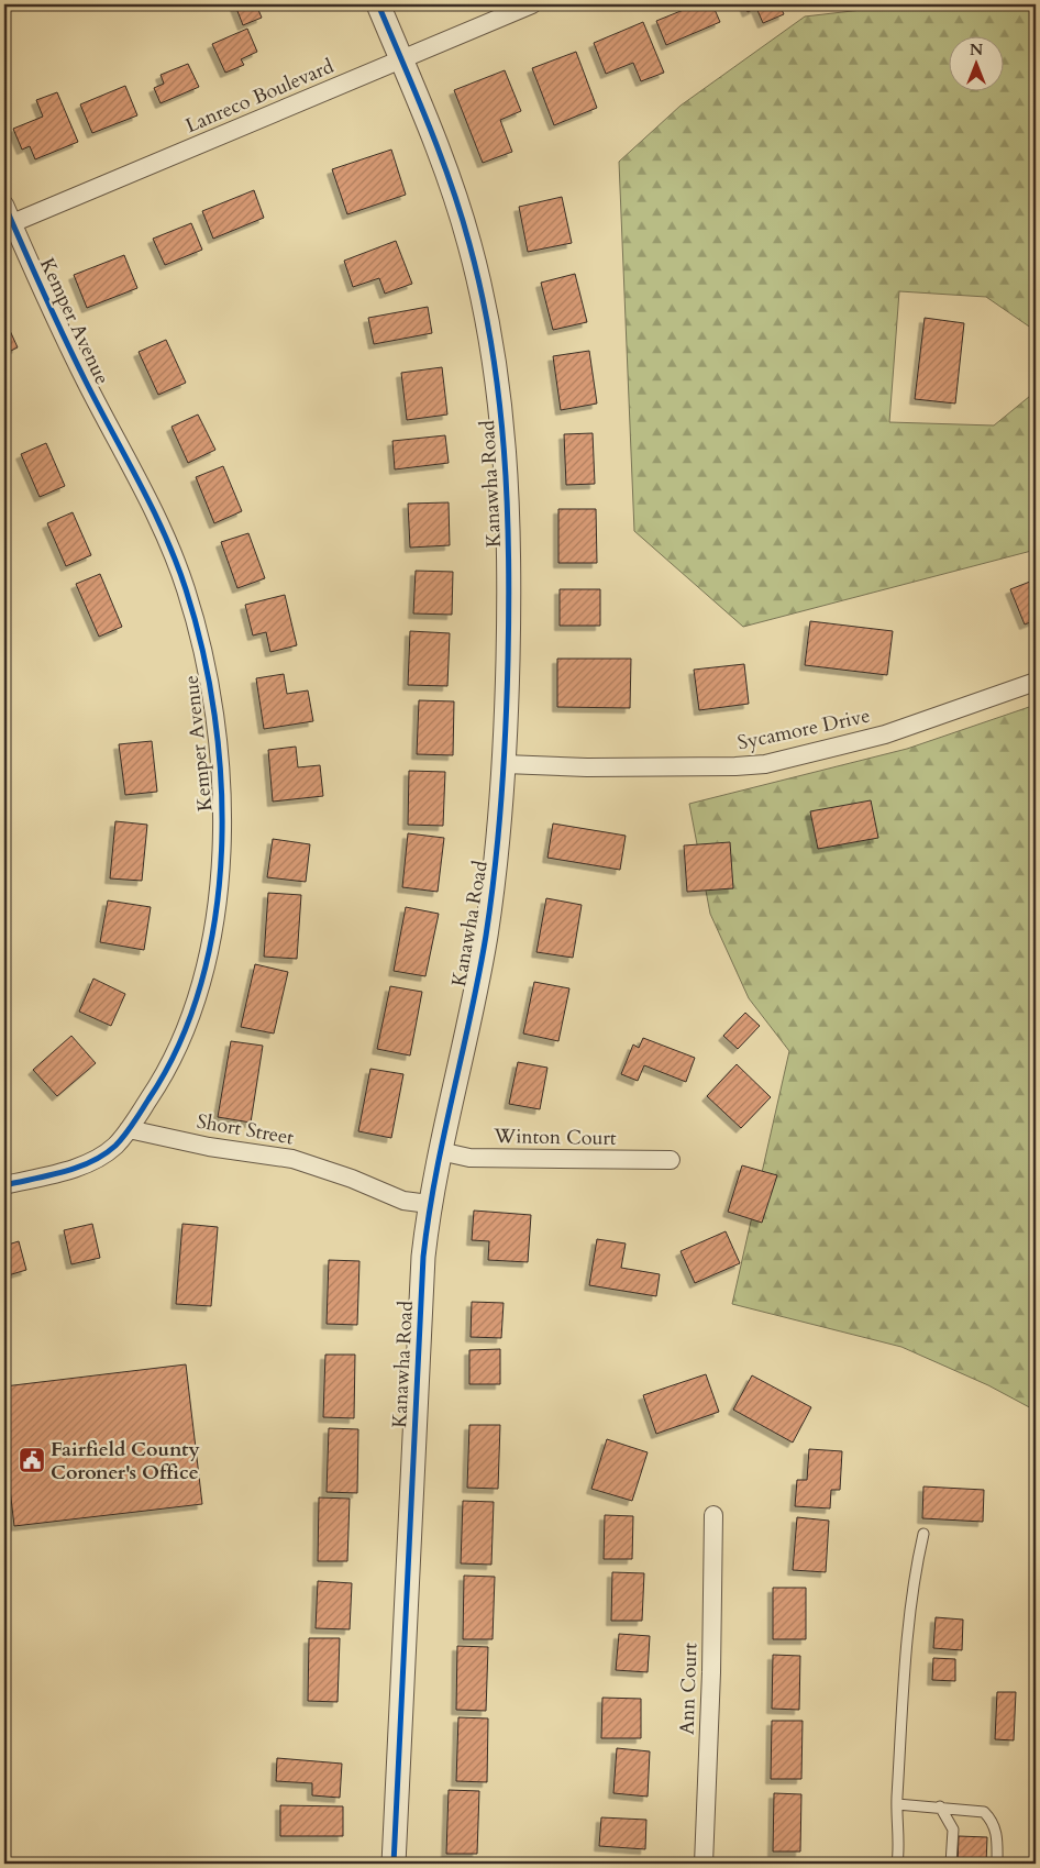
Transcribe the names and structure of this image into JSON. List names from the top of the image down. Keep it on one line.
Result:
{"streets":{"street":["Lanreco Boulevard","Kemper Avenue","Kanawha Road","Sycamore Drive","Short Street","Winton Court","Ann Court"]},"crossings":[["Lanreco Boulevard","Kemper Avenue"],["Lanreco Boulevard","Kanawha Road"],["Kemper Avenue","Short Street"],["Kanawha Road","Sycamore Drive"],["Kanawha Road","Short Street"],["Kanawha Road","Winton Court"]],"places":{"public building":["Fairfield County Coroner's Office"]},"north":"top"}
